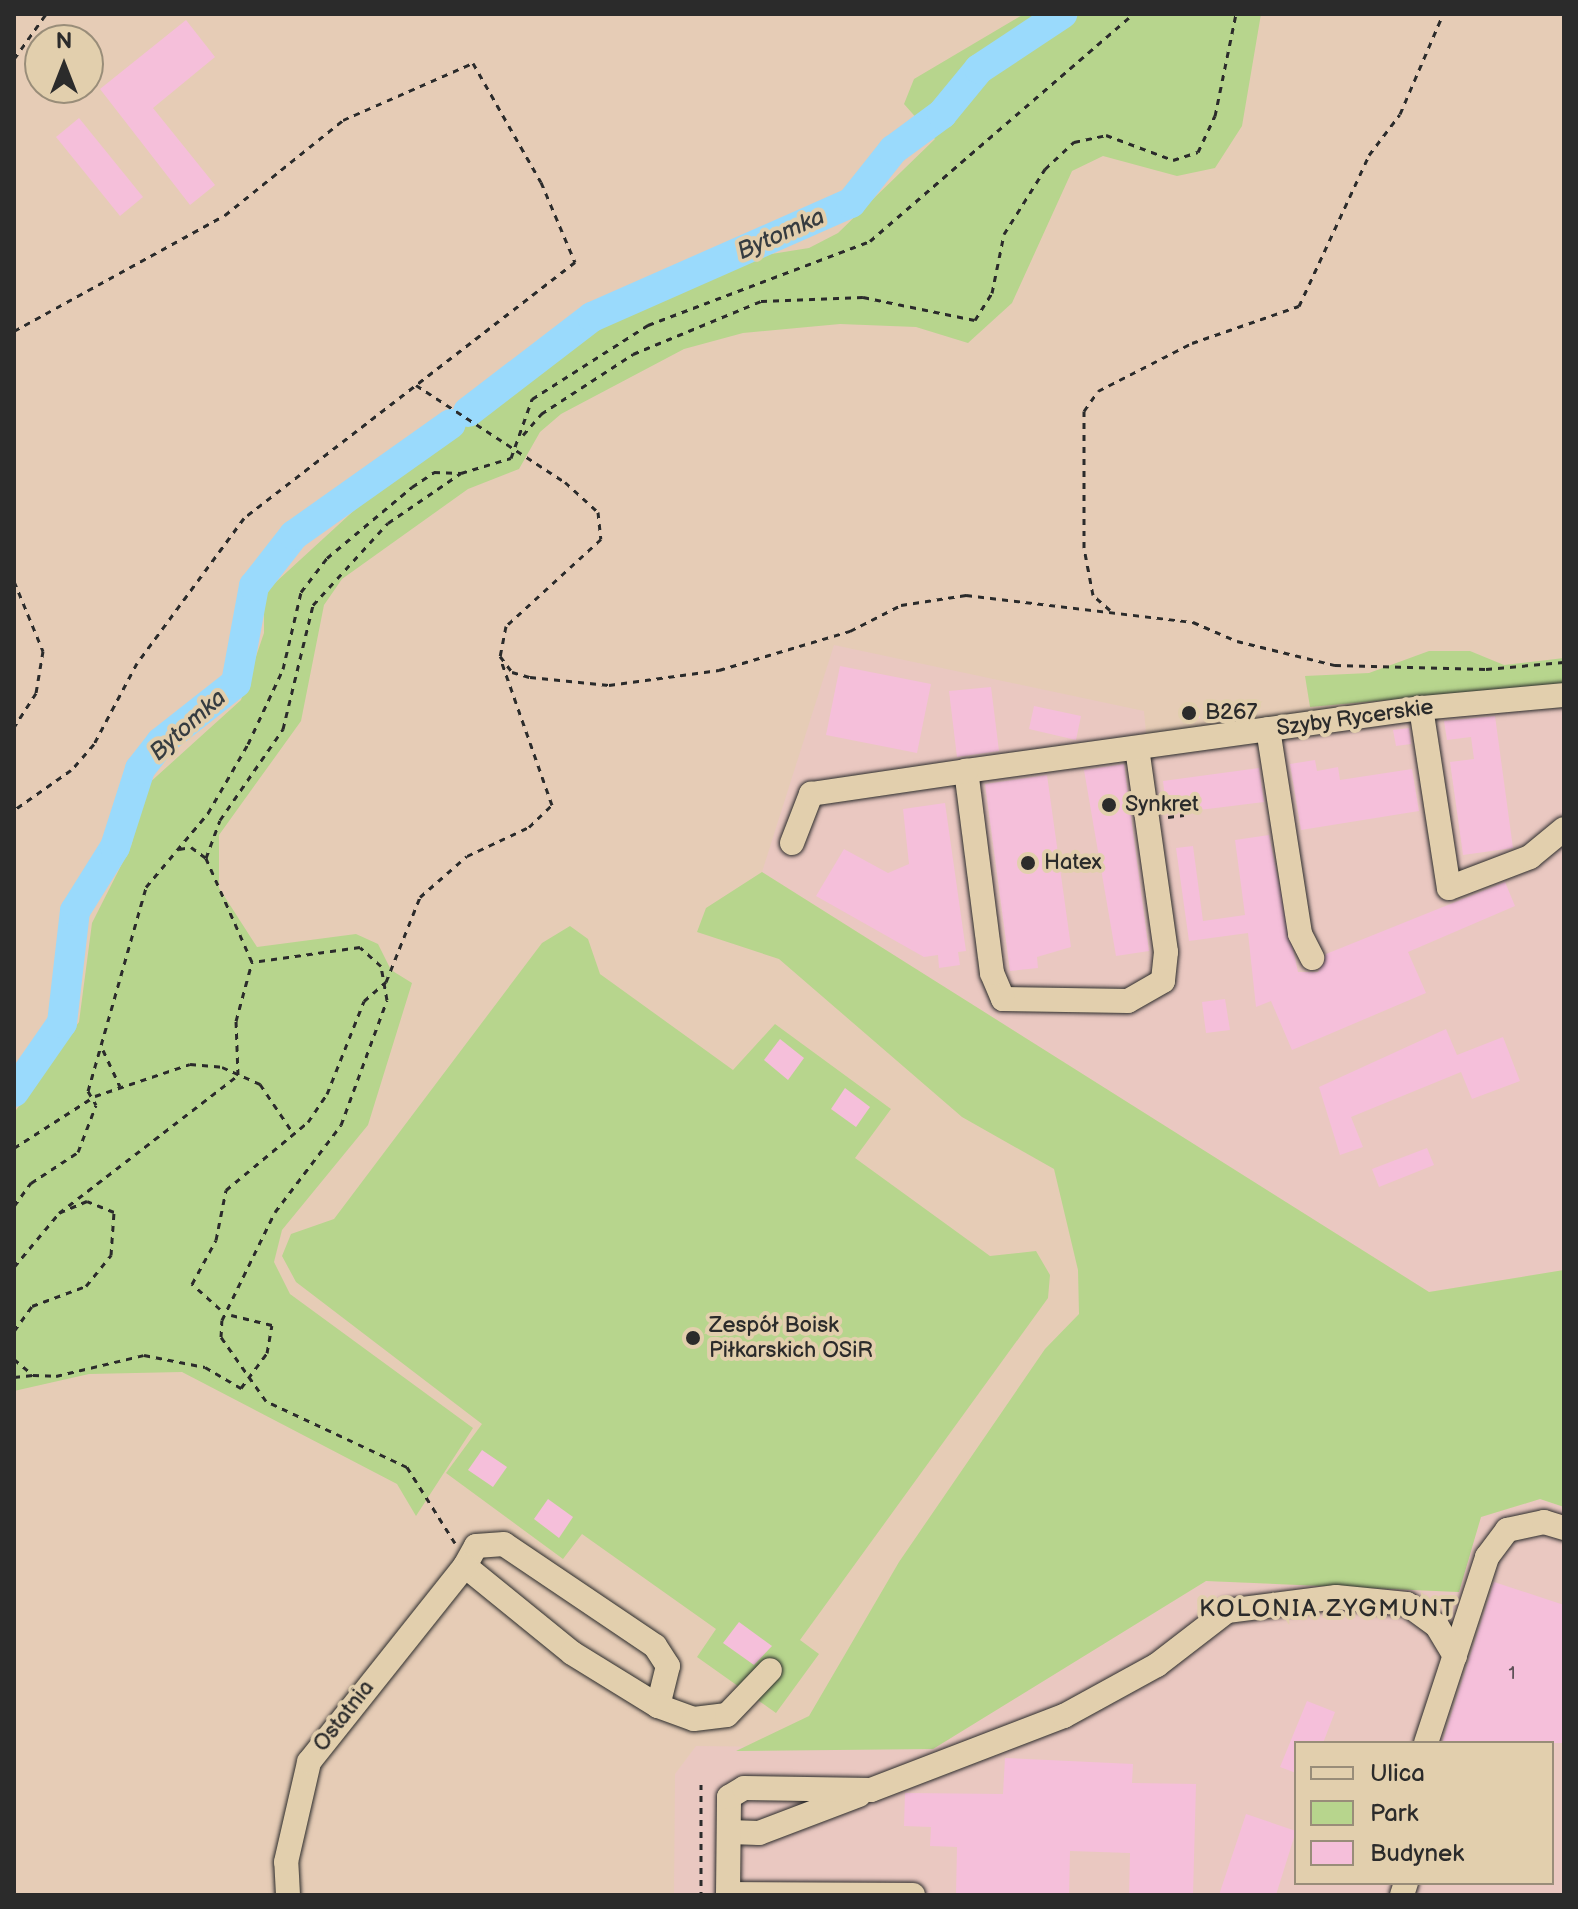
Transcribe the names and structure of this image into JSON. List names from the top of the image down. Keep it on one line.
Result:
{"streets":{"street":["Szyby Rycerskie","Ostatnia"]},"districts":["KOLONIA ZYGMUNT"],"water":["Bytomka"],"places":["B267","Synkret","Hatex","Zespół Boisk Piłkarskich OSiR"],"house_numbers":["1"],"legend":["Ulica","Park","Budynek"],"north":"top"}
